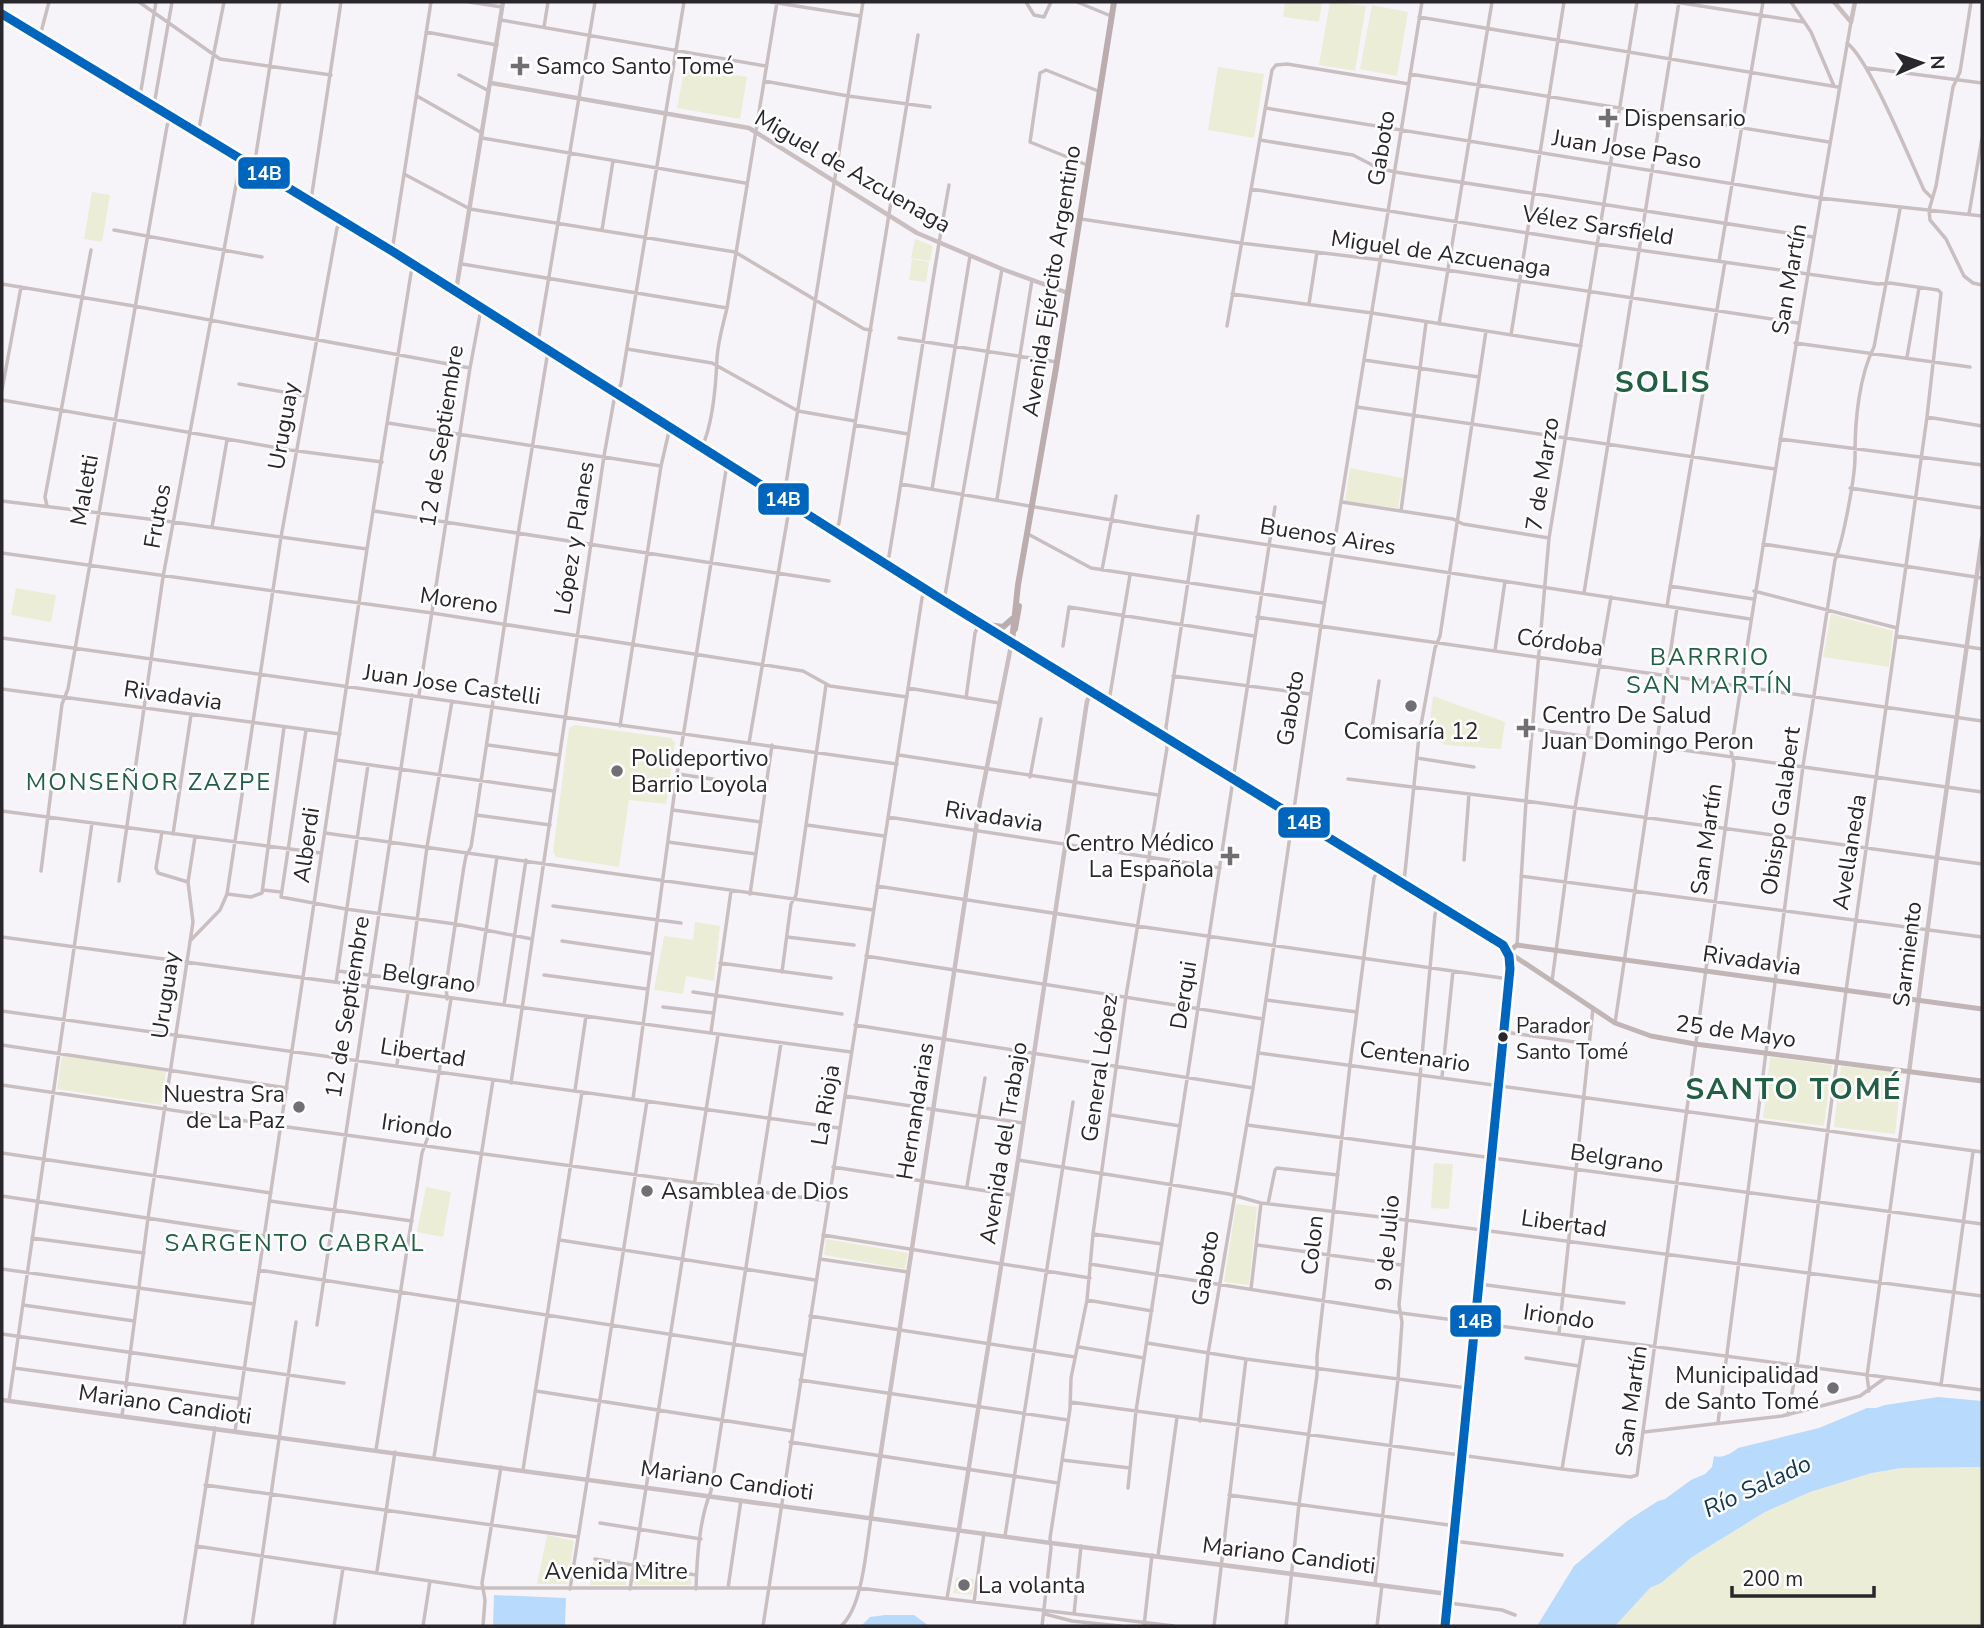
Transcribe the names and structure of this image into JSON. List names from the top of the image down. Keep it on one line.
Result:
{"streets":{"main road":["Avenida Ejército Argentino","Rivadavia","25 de Mayo"],"street":["Gaboto","Juan Jose Paso","Miguel de Azcuenaga","Vélez Sarsfield","San Martín","Uruguay","12 de Septiembre","7 de Marzo","Maletti","Frutos","Buenos Aires","López y Planes","Moreno","Córdoba","Juan Jose Castelli","Obispo Galabert","Alberdi","Avellaneda","Sarmiento","Belgrano","Derqui","Libertad","Centenario","General López","La Rioja","Hernandarias","Iriondo","Avenida del Trabajo","9 de Julio","Colon","Mariano Candioti","Avenida Mitre"]},"crossings":[["Gaboto","Juan Jose Paso"],["Gaboto","Miguel de Azcuenaga"],["Gaboto","Vélez Sarsfield"],["Gaboto","Buenos Aires"],["Gaboto","Córdoba"],["Gaboto","Belgrano"],["Gaboto","Libertad"],["Gaboto","Centenario"],["Gaboto","Iriondo"],["Juan Jose Paso","San Martín"],["Juan Jose Paso","7 de Marzo"],["Juan Jose Paso","Obispo Galabert"],["Miguel de Azcuenaga","San Martín"],["Miguel de Azcuenaga","Avenida Ejército Argentino"],["Miguel de Azcuenaga","7 de Marzo"],["Miguel de Azcuenaga","López y Planes"],["Vélez Sarsfield","San Martín"],["Vélez Sarsfield","7 de Marzo"],["Vélez Sarsfield","Obispo Galabert"],["Vélez Sarsfield","Avellaneda"],["San Martín","Buenos Aires"],["San Martín","Córdoba"],["San Martín","Rivadavia"],["San Martín","Belgrano"],["San Martín","25 de Mayo"],["San Martín","Libertad"],["San Martín","Centenario"],["San Martín","Iriondo"],["Avenida Ejército Argentino","Buenos Aires"],["Avenida Ejército Argentino","Hernandarias"],["Uruguay","Moreno"],["Uruguay","Juan Jose Castelli"],["Uruguay","Rivadavia"],["Uruguay","Belgrano"],["Uruguay","Libertad"],["Uruguay","Iriondo"],["Uruguay","Mariano Candioti"],["12 de Septiembre","Moreno"],["12 de Septiembre","Juan Jose Castelli"],["12 de Septiembre","Belgrano"],["12 de Septiembre","Libertad"],["12 de Septiembre","Iriondo"],["7 de Marzo","Buenos Aires"],["7 de Marzo","Córdoba"],["7 de Marzo","Rivadavia"],["Maletti","Moreno"],["Maletti","Juan Jose Castelli"],["Maletti","Rivadavia"],["Frutos","Moreno"],["Frutos","Juan Jose Castelli"],["Frutos","Rivadavia"],["Buenos Aires","Derqui"],["Buenos Aires","General López"],["López y Planes","Moreno"],["López y Planes","Juan Jose Castelli"],["López y Planes","Belgrano"],["López y Planes","Libertad"],["Moreno","Alberdi"],["Moreno","La Rioja"],["Córdoba","Obispo Galabert"],["Córdoba","Avellaneda"],["Córdoba","Sarmiento"],["Córdoba","Derqui"],["Juan Jose Castelli","Alberdi"],["Juan Jose Castelli","La Rioja"],["Rivadavia","Obispo Galabert"],["Rivadavia","Alberdi"],["Rivadavia","Avellaneda"],["Rivadavia","Sarmiento"],["Rivadavia","Derqui"],["Rivadavia","General López"],["Rivadavia","La Rioja"],["Rivadavia","Hernandarias"],["Rivadavia","Avenida del Trabajo"],["Obispo Galabert","Belgrano"],["Obispo Galabert","25 de Mayo"],["Obispo Galabert","Libertad"],["Obispo Galabert","Centenario"],["Obispo Galabert","Iriondo"],["Alberdi","Belgrano"],["Alberdi","Libertad"],["Alberdi","Iriondo"],["Alberdi","Mariano Candioti"],["Avellaneda","Belgrano"],["Avellaneda","25 de Mayo"],["Avellaneda","Libertad"],["Avellaneda","Centenario"],["Avellaneda","Iriondo"],["Sarmiento","Belgrano"],["Sarmiento","25 de Mayo"],["Sarmiento","Libertad"],["Sarmiento","Centenario"],["Sarmiento","Iriondo"],["Belgrano","La Rioja"],["Belgrano","9 de Julio"],["Belgrano","Colon"],["Derqui","Libertad"],["Derqui","Iriondo"],["Libertad","General López"],["Libertad","La Rioja"],["Libertad","Avenida del Trabajo"],["Libertad","9 de Julio"],["Libertad","Colon"],["Centenario","9 de Julio"],["Centenario","Colon"],["General López","Iriondo"],["General López","Mariano Candioti"],["General López","Avenida Mitre"],["La Rioja","Iriondo"],["La Rioja","Mariano Candioti"],["La Rioja","Avenida Mitre"],["Hernandarias","Mariano Candioti"],["Hernandarias","Avenida Mitre"],["Iriondo","9 de Julio"],["Iriondo","Colon"],["Avenida del Trabajo","Mariano Candioti"],["Avenida del Trabajo","Avenida Mitre"],["9 de Julio","Mariano Candioti"],["Colon","Mariano Candioti"]],"districts":["SOLIS","BARRRIO SAN MARTÍN","MONSEÑOR ZAZPE","SANTO TOMÉ","SARGENTO CABRAL"],"water":["Río Salado"],"places":{"health":["Samco Santo Tomé","Dispensario","Centro De Salud Juan Domingo Peron","Centro Médico La Española"],"other":["Comisaría 12","Polideportivo Barrio Loyola","Parador Santo Tomé","Nuestra Sra de La Paz","Asamblea de Dios","Municipalidad de Santo Tomé","La volanta"]},"lines":["transit line 14B"],"scale_bar":"200 m","north":"right"}
